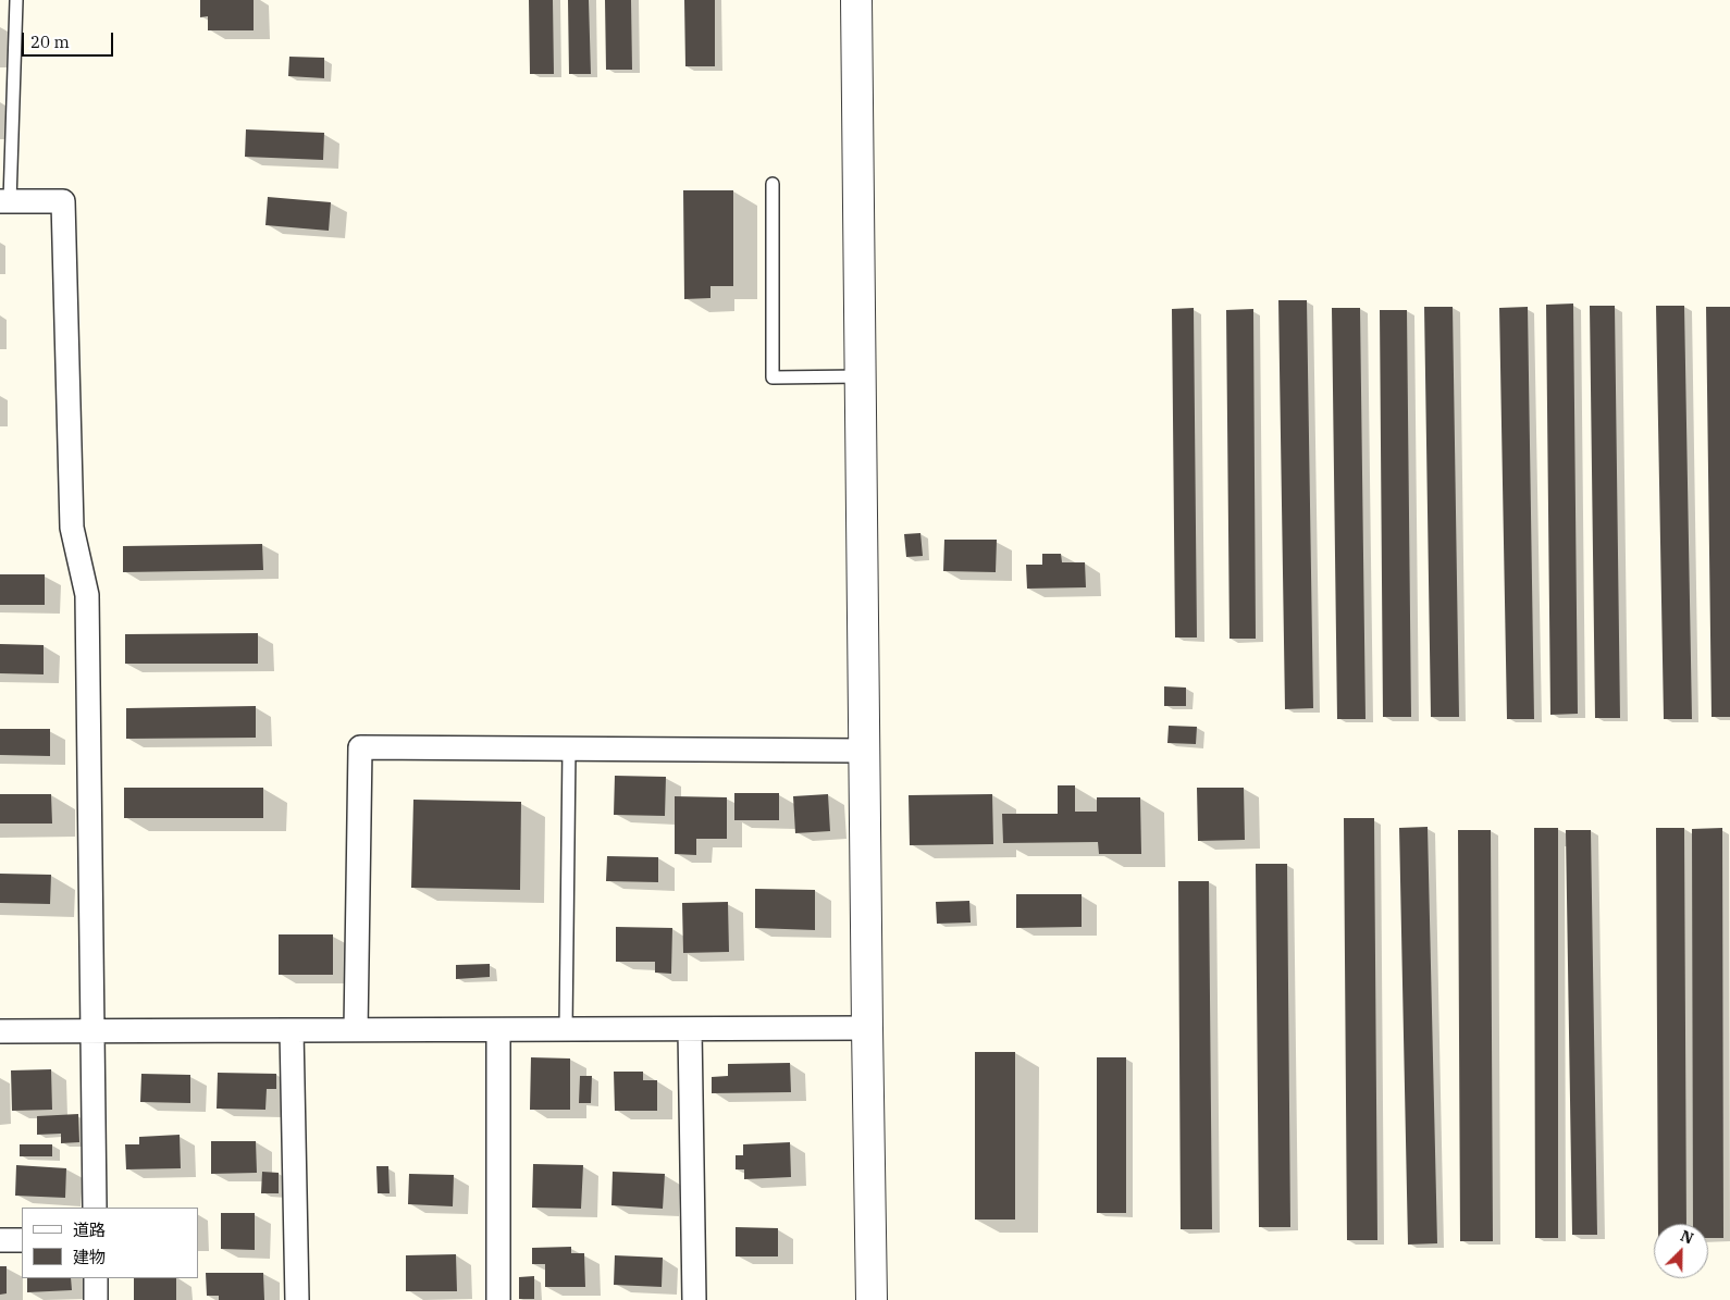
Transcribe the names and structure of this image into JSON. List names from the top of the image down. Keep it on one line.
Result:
{"legend":["道路","建物"],"scale_bar":"20 m","north":"top right"}
